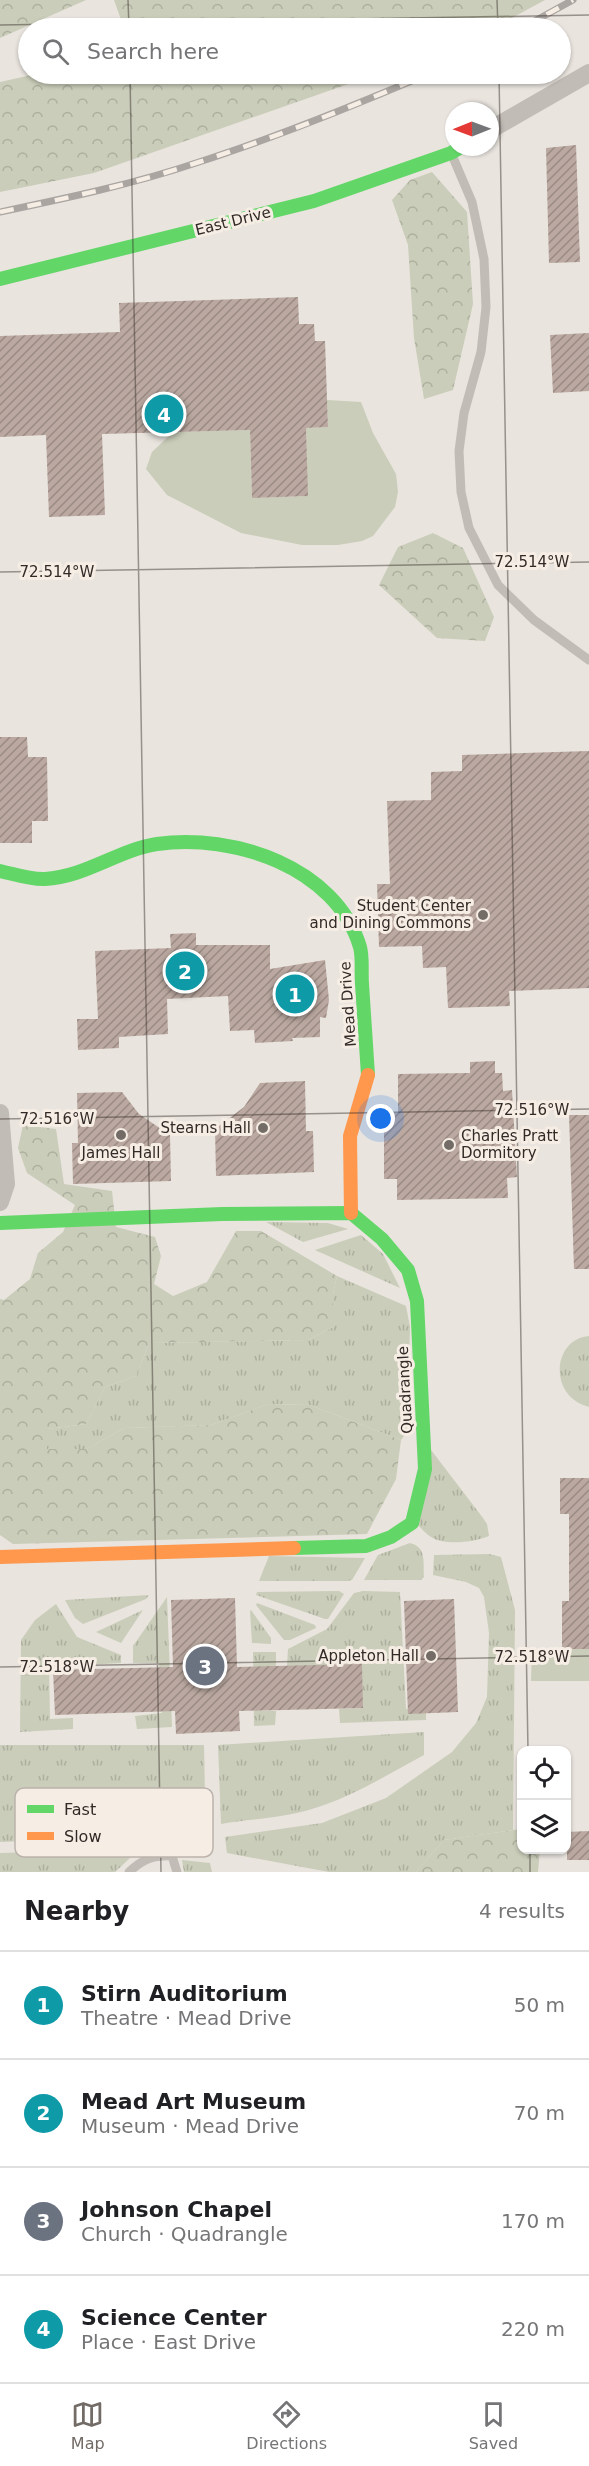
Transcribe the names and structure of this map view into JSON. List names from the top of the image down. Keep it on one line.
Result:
{"streets":{"street":["East Drive","Mead Drive","Quadrangle"]},"crossings":[["Mead Drive","Quadrangle"]],"places":["Student Center and Dining Commons","Stearns Hall","James Hall","Charles Pratt Dormitory","Appleton Hall"],"legend":["Fast","Slow"],"north":"left","page":{"search":"Search here","pins":["4","2","1","3"],"heading":["Nearby","4 results"],"list":[{"mark":"1","name":"Stirn Auditorium","note":"Theatre · Mead Drive","value":"50 m"},{"mark":"2","name":"Mead Art Museum","note":"Museum · Mead Drive","value":"70 m"},{"mark":"3","name":"Johnson Chapel","note":"Church · Quadrangle","value":"170 m"},{"mark":"4","name":"Science Center","note":"Place · East Drive","value":"220 m"}],"nav":["Map","Directions","Saved"]},"coordinates":["72.514°W","72.516°W","72.518°W"]}
